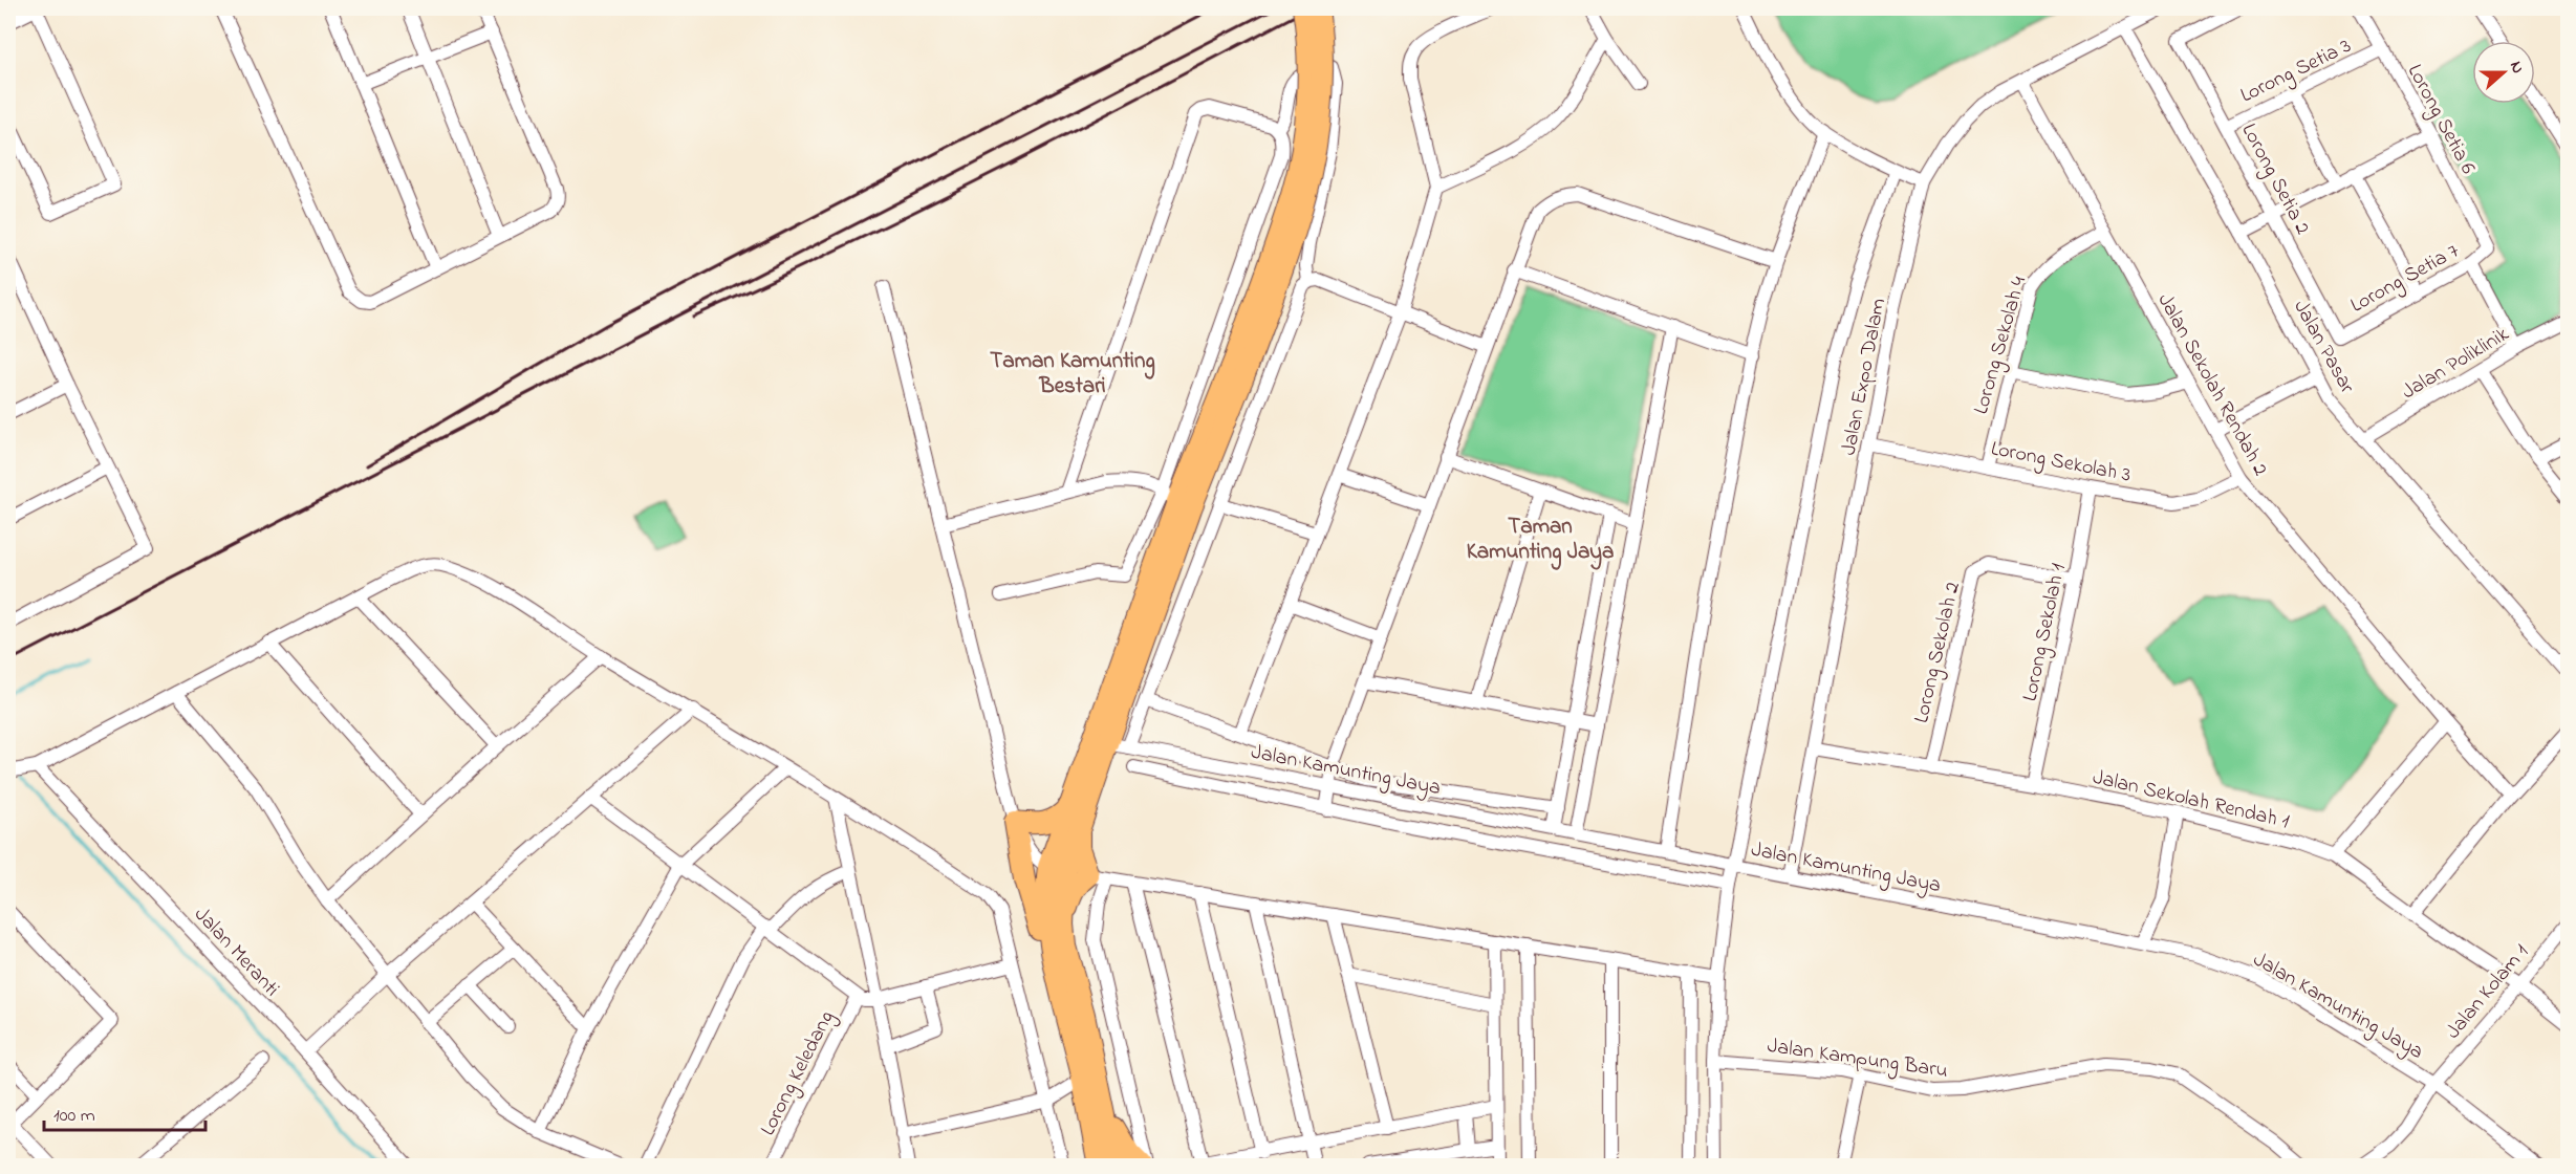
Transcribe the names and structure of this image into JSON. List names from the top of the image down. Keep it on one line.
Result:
{"streets":{"street":["Lorong Setia 3","Lorong Setia 6","Lorong Setia 2","Lorong Setia 7","Lorong Sekolah 4","Jalan Pasar","Jalan Poliklinik","Jalan Expo Dalam","Jalan Sekolah Rendah 2","Lorong Sekolah 3","Lorong Sekolah 1","Lorong Sekolah 2","Jalan Kamunting Jaya","Jalan Sekolah Rendah 1","Jalan Meranti","Jalan Kolam 1","Jalan Kampung Baru","Lorong Keledang"]},"crossings":[["Lorong Setia 3","Lorong Setia 6"],["Lorong Setia 3","Lorong Setia 2"],["Lorong Setia 6","Lorong Setia 7"],["Lorong Setia 2","Lorong Setia 7"],["Lorong Sekolah 4","Jalan Sekolah Rendah 2"],["Lorong Sekolah 4","Lorong Sekolah 3"],["Jalan Pasar","Jalan Poliklinik"],["Jalan Pasar","Jalan Expo Dalam"],["Jalan Expo Dalam","Jalan Sekolah Rendah 2"],["Jalan Expo Dalam","Lorong Sekolah 3"],["Jalan Expo Dalam","Jalan Kamunting Jaya"],["Jalan Expo Dalam","Jalan Sekolah Rendah 1"],["Jalan Sekolah Rendah 2","Lorong Sekolah 3"],["Lorong Sekolah 3","Lorong Sekolah 1"],["Lorong Sekolah 1","Lorong Sekolah 2"],["Lorong Sekolah 1","Jalan Sekolah Rendah 1"],["Lorong Sekolah 2","Jalan Sekolah Rendah 1"],["Jalan Kamunting Jaya","Jalan Kolam 1"],["Jalan Sekolah Rendah 1","Jalan Kolam 1"]],"districts":["Taman Kamunting Bestari","Taman Kamunting Jaya"],"scale_bar":"100 m","north":"right"}
